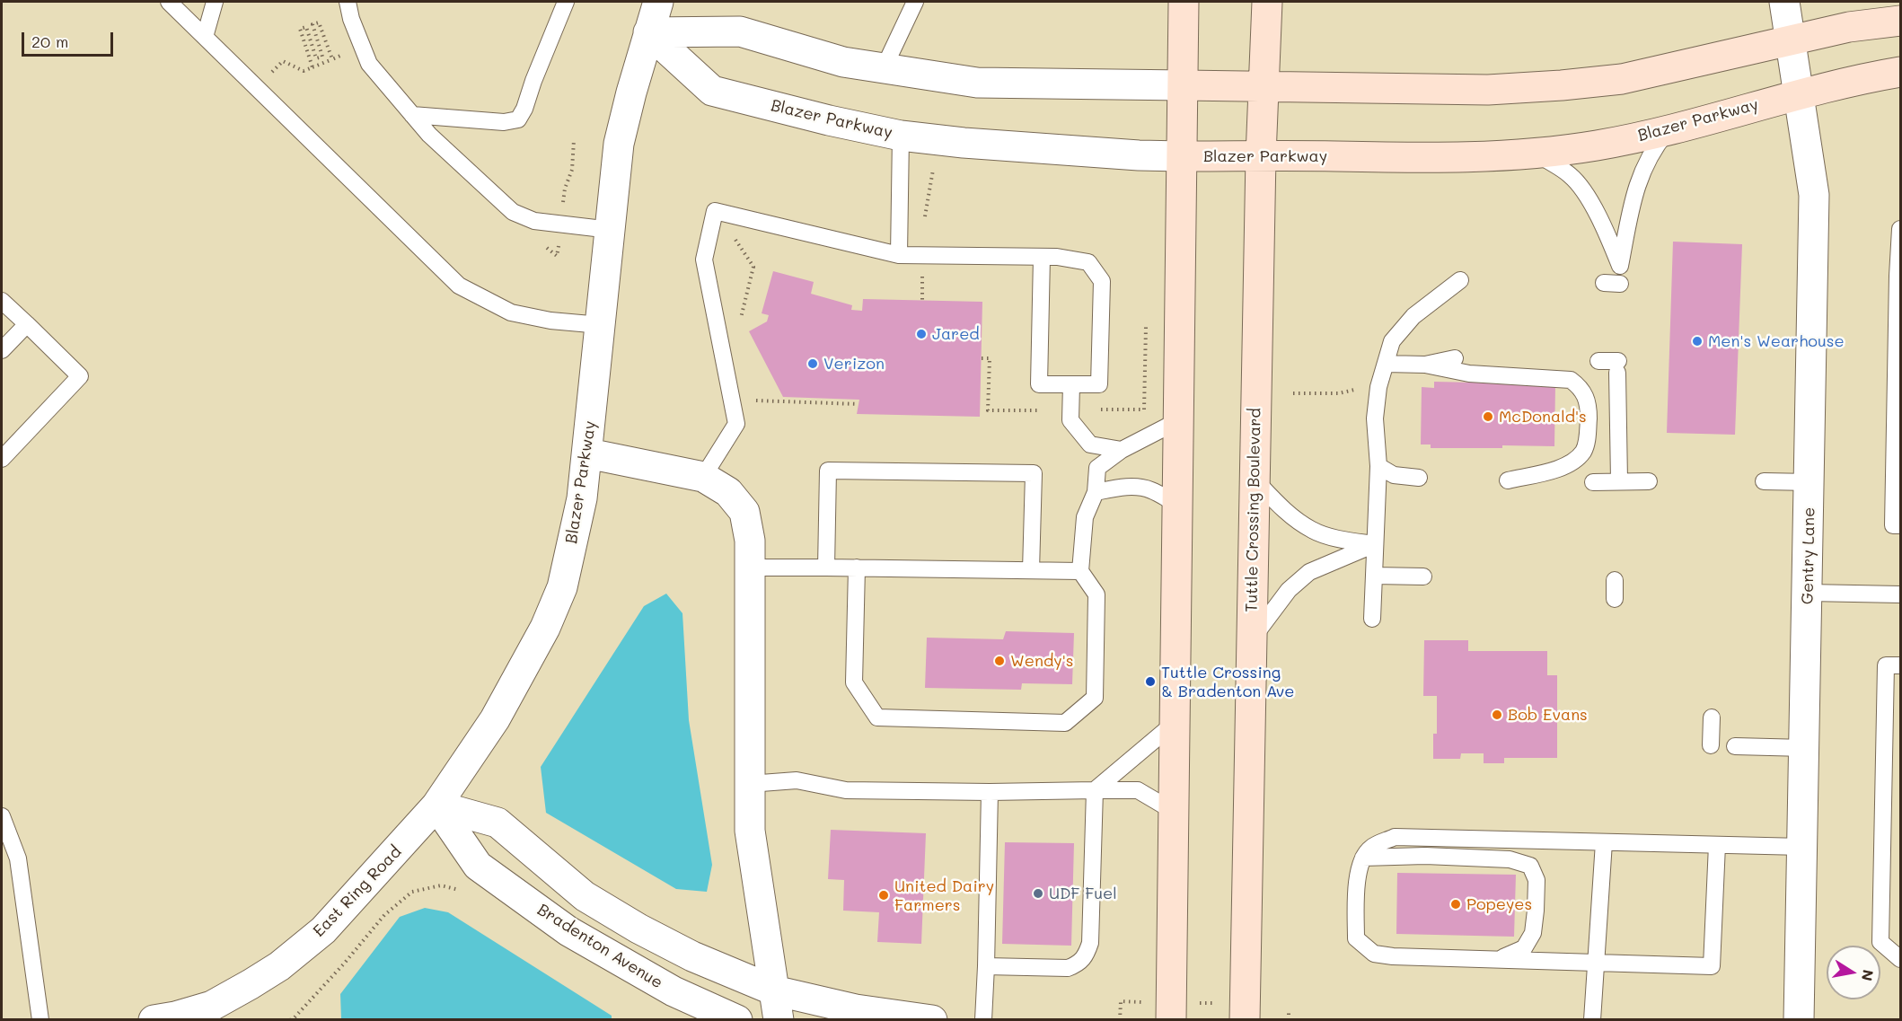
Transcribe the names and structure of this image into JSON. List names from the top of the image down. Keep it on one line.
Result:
{"streets":{"main road":["Blazer Parkway","Tuttle Crossing Boulevard"],"street":["Gentry Lane","East Ring Road","Bradenton Avenue"]},"crossings":[["Blazer Parkway","Tuttle Crossing Boulevard"],["Blazer Parkway","Gentry Lane"],["Blazer Parkway","East Ring Road"],["Blazer Parkway","Bradenton Avenue"],["East Ring Road","Bradenton Avenue"]],"places":["Jared","Men's Wearhouse","Verizon","McDonald's","Wendy's","Tuttle Crossing & Bradenton Ave","Bob Evans","UDF Fuel","United Dairy Farmers","Popeyes"],"scale_bar":"20 m","north":"right"}
